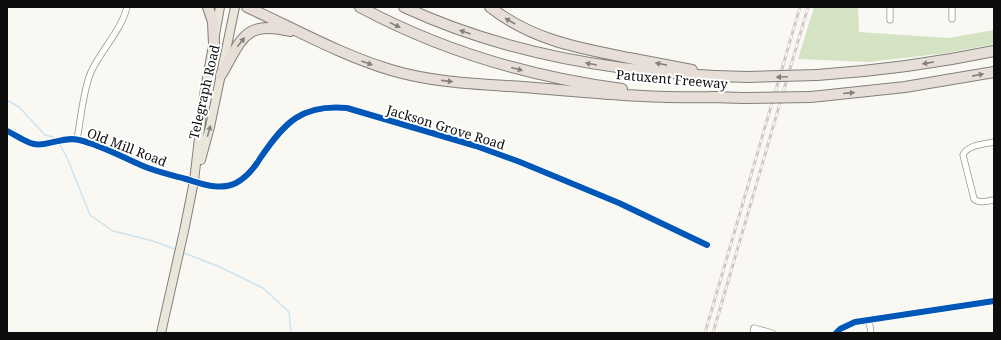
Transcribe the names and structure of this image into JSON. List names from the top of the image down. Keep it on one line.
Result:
{"streets":{"highway":["Patuxent Freeway"],"main road":["Telegraph Road"],"street":["Jackson Grove Road","Old Mill Road"]},"crossings":[["Telegraph Road","Jackson Grove Road"],["Telegraph Road","Old Mill Road"],["Jackson Grove Road","Old Mill Road"]]}
